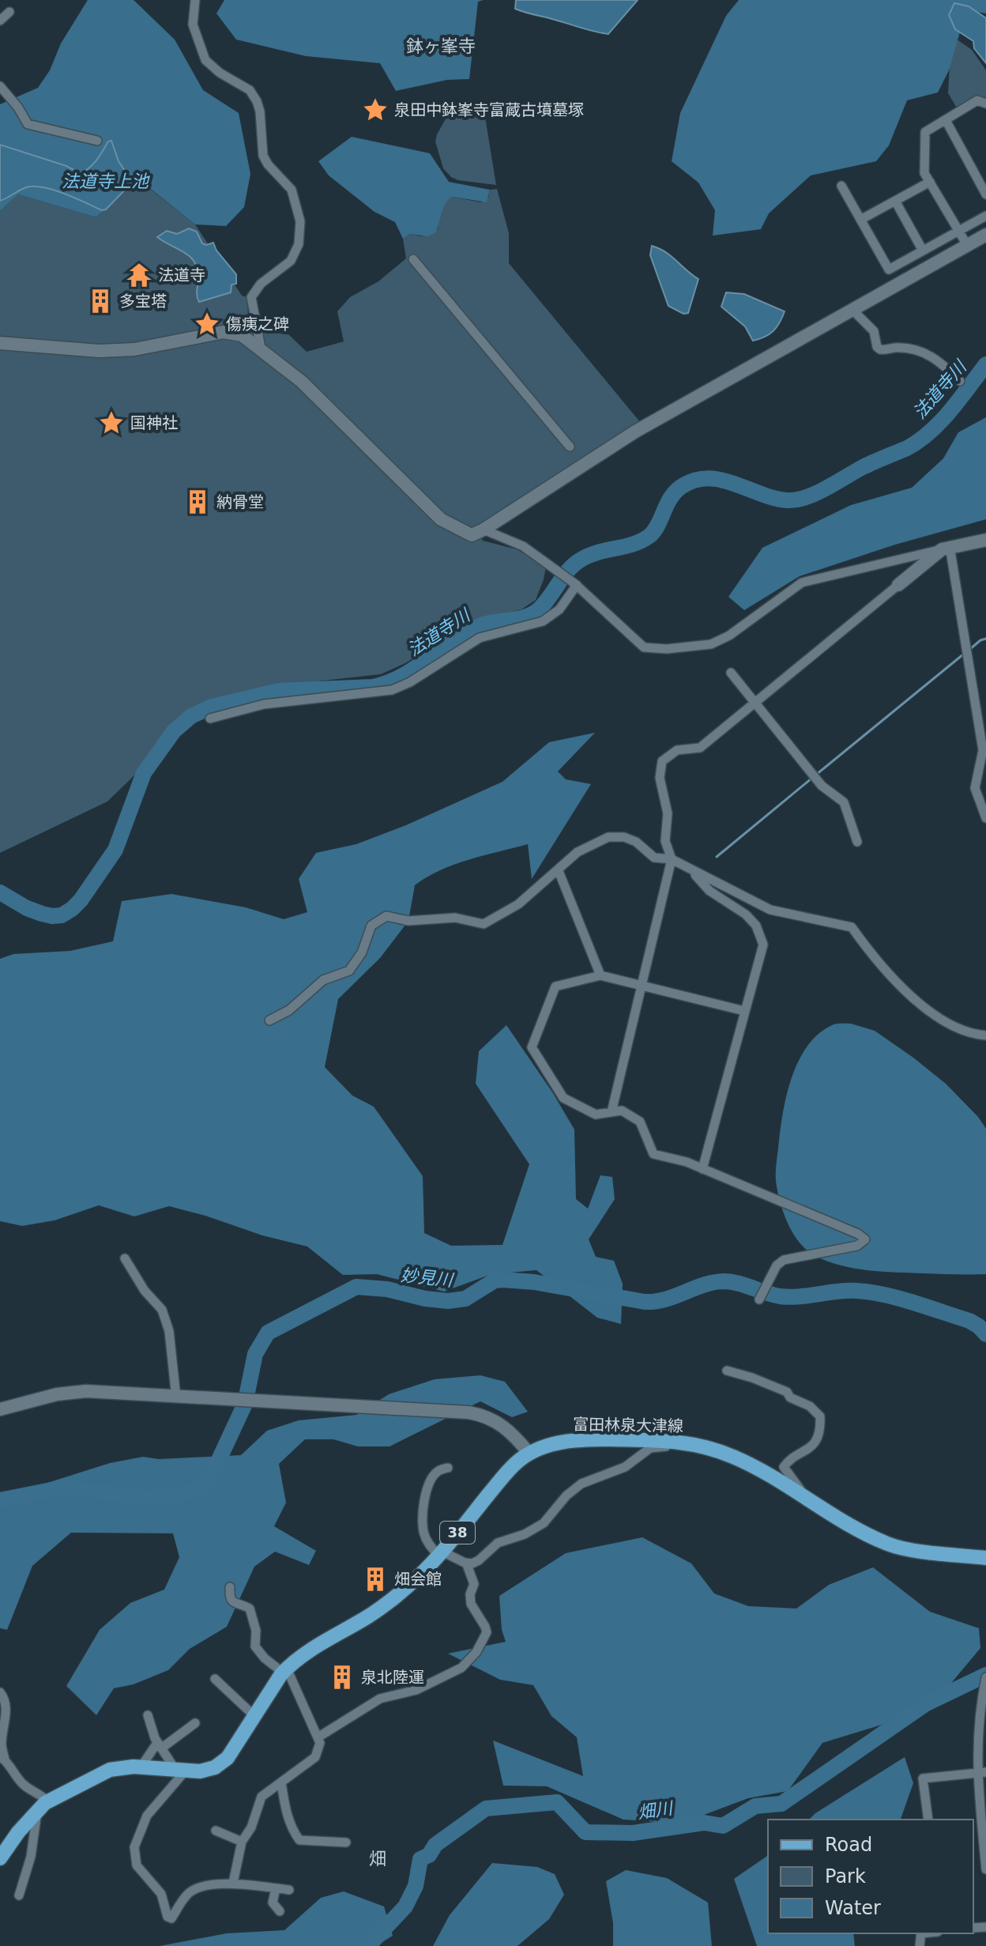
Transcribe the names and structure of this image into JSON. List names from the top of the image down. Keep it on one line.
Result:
{"streets":{"main road":["富田林泉大津線","38"]},"districts":["鉢ヶ峯寺","畑"],"water":["法道寺上池","法道寺川","妙見川","畑川"],"places":{"place":["泉田中鉢峯寺富蔵古墳墓塚","傷痍之碑","国神社"],"temple":["法道寺"],"building":["多宝塔","納骨堂","畑会館","泉北陸運"]},"legend":["Road","Park","Water"]}
